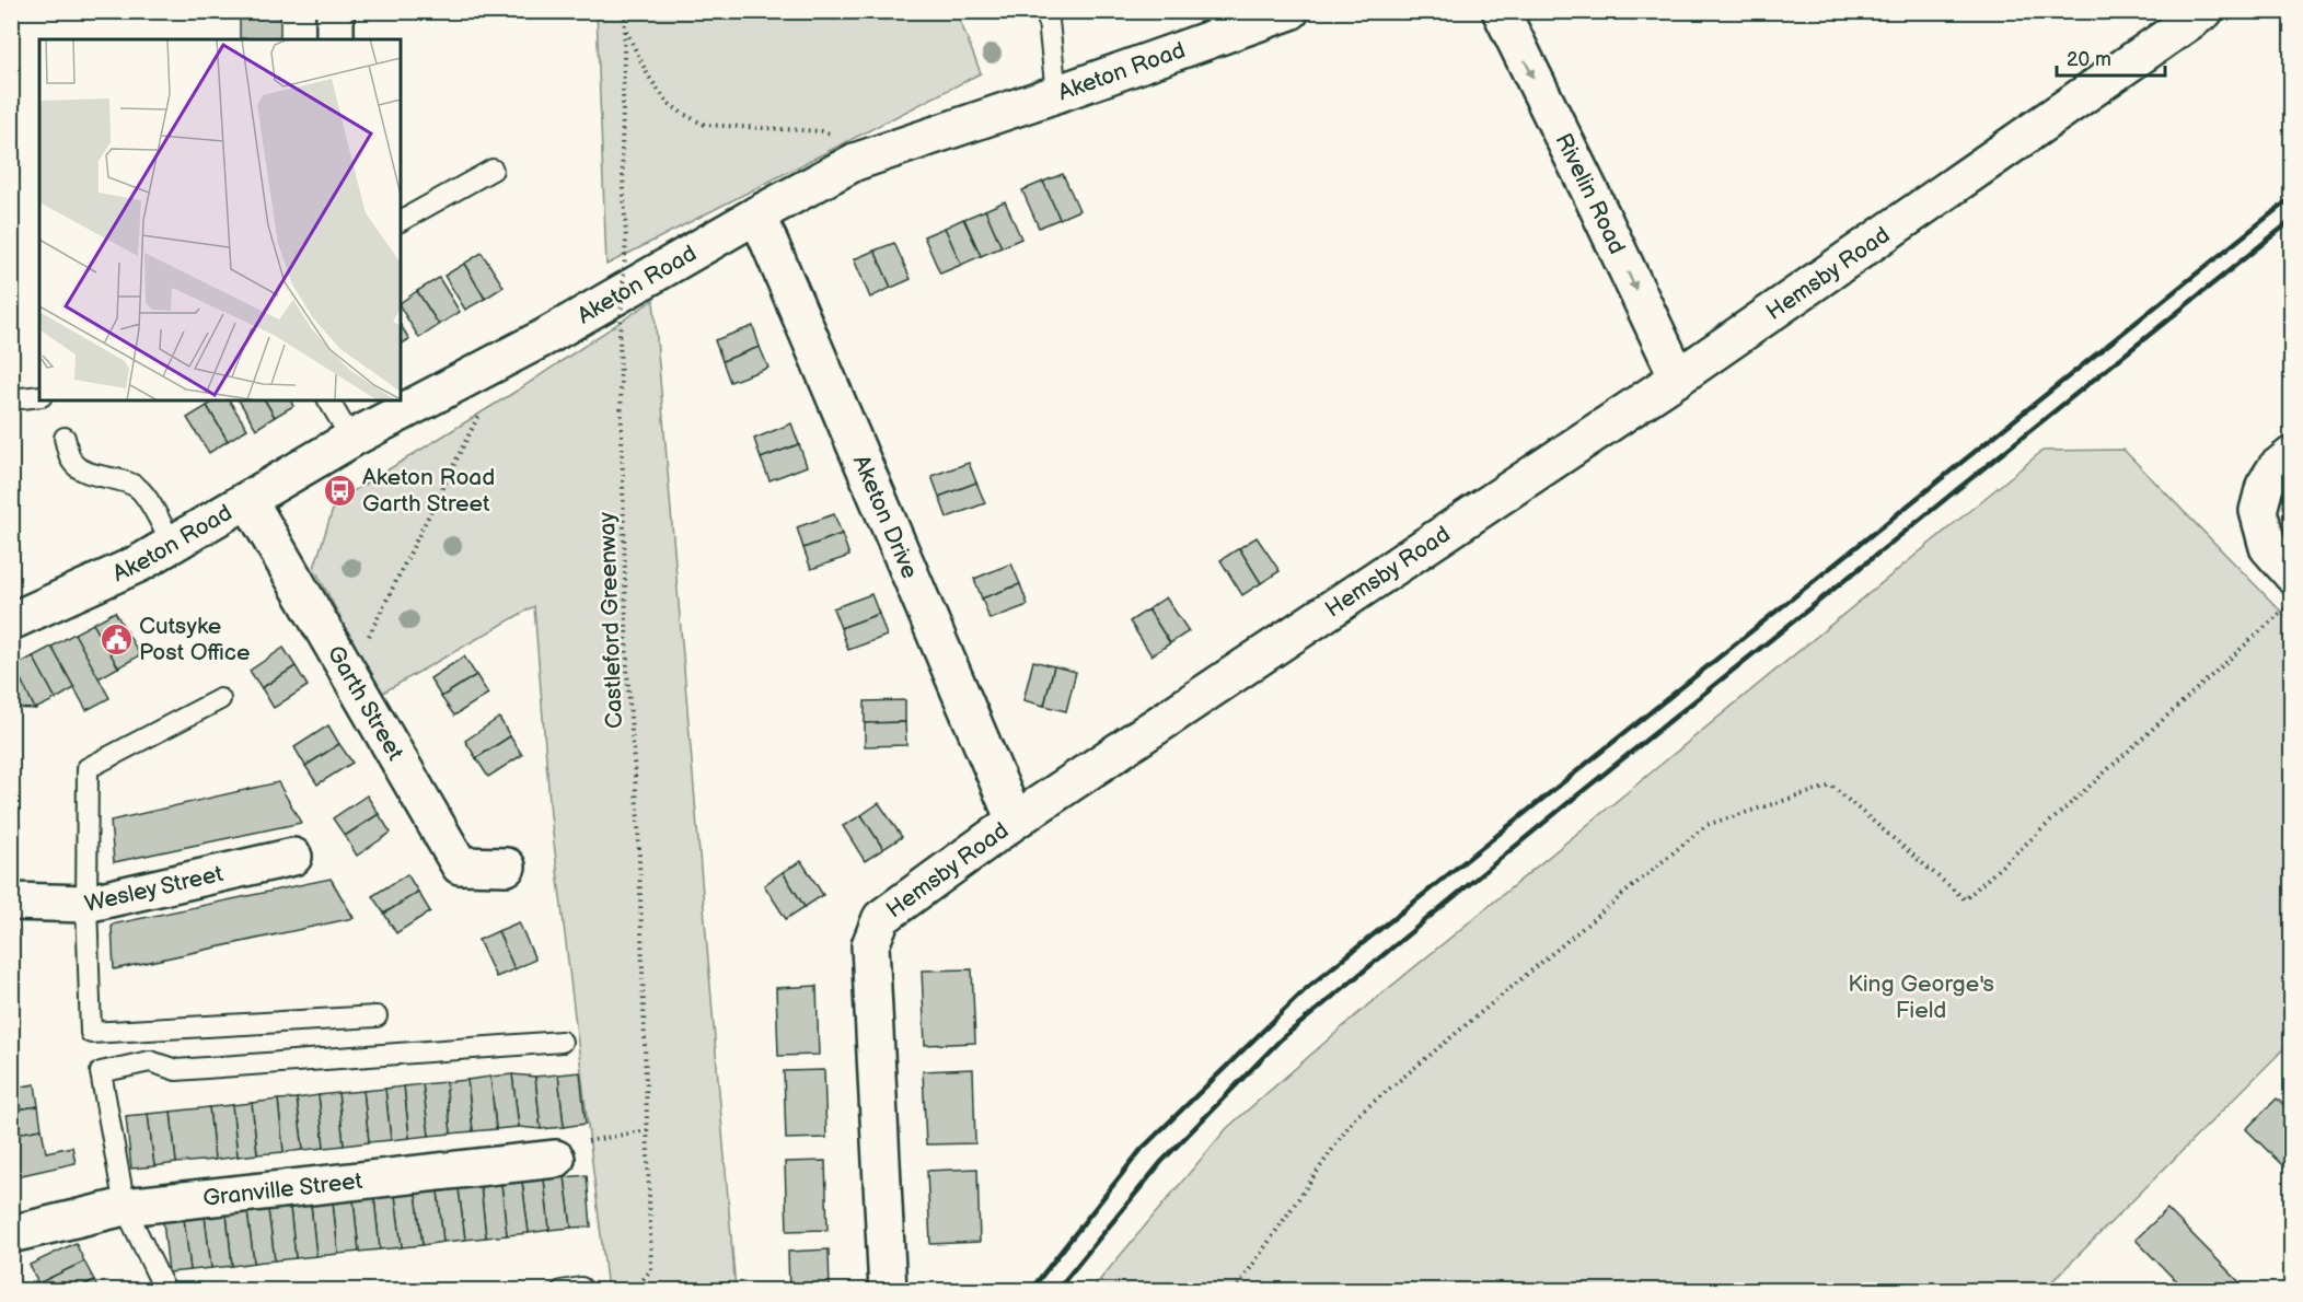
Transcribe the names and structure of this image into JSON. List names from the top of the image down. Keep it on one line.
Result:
{"streets":{"street":["Aketon Road","Rivelin Road","Hemsby Road","Aketon Drive","Garth Street","Wesley Street","Granville Street"],"path":["Castleford Greenway"]},"crossings":[["Aketon Road","Aketon Drive"],["Aketon Road","Garth Street"],["Rivelin Road","Hemsby Road"],["Hemsby Road","Aketon Drive"]],"one_way":["Rivelin Road"],"parks":["King George's Field"],"places":{"bus stop":["Aketon Road Garth Street"],"public building":["Cutsyke Post Office"]},"scale_bar":"20 m"}
